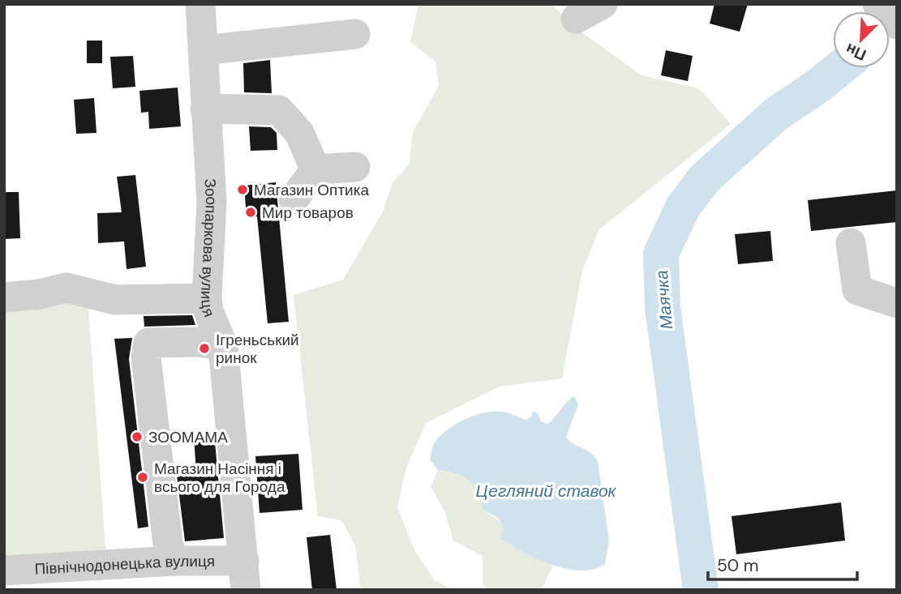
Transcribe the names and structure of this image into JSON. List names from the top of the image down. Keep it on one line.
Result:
{"streets":{"street":["Зоопаркова вулиця","Північнодонецька вулиця"]},"crossings":[["Зоопаркова вулиця","Північнодонецька вулиця"]],"water":["Маячка","Цегляний ставок"],"places":["Магазин Оптика","Мир товаров","Ігреньський ринок","ЗООМАМА","Магазин Насіння і всього для Города"],"scale_bar":"50 m","north":"bottom left"}
